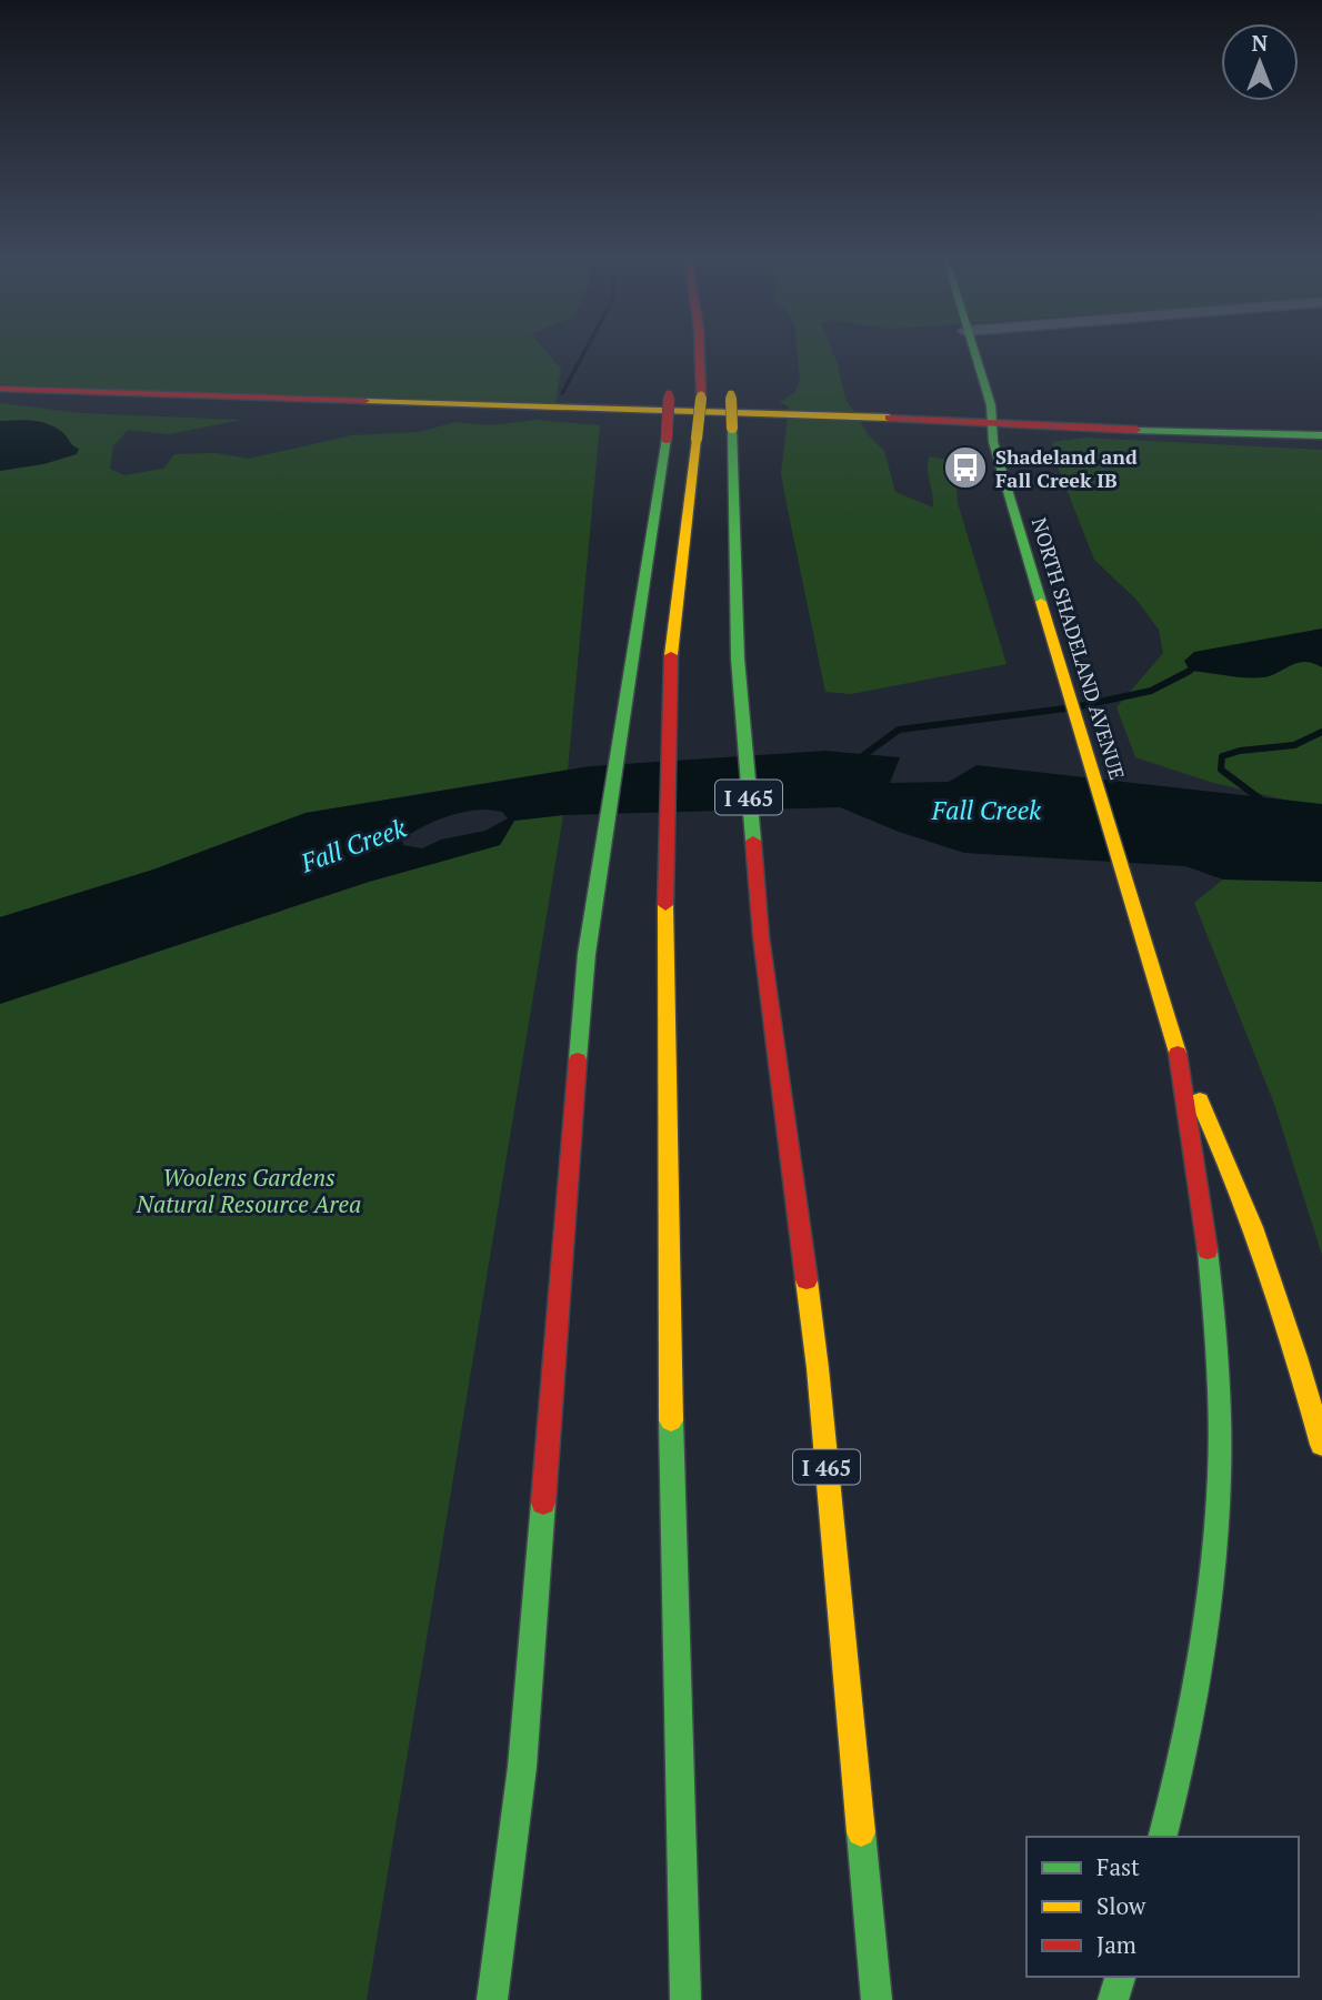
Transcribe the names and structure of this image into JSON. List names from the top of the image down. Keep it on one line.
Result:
{"streets":{"main road":["NORTH SHADELAND AVENUE","I 465"]},"water":["Fall Creek"],"parks":["Woolens Gardens Natural Resource Area"],"places":{"bus stop":["Shadeland and Fall Creek IB"]},"legend":["Fast","Slow","Jam"],"north":"top"}
